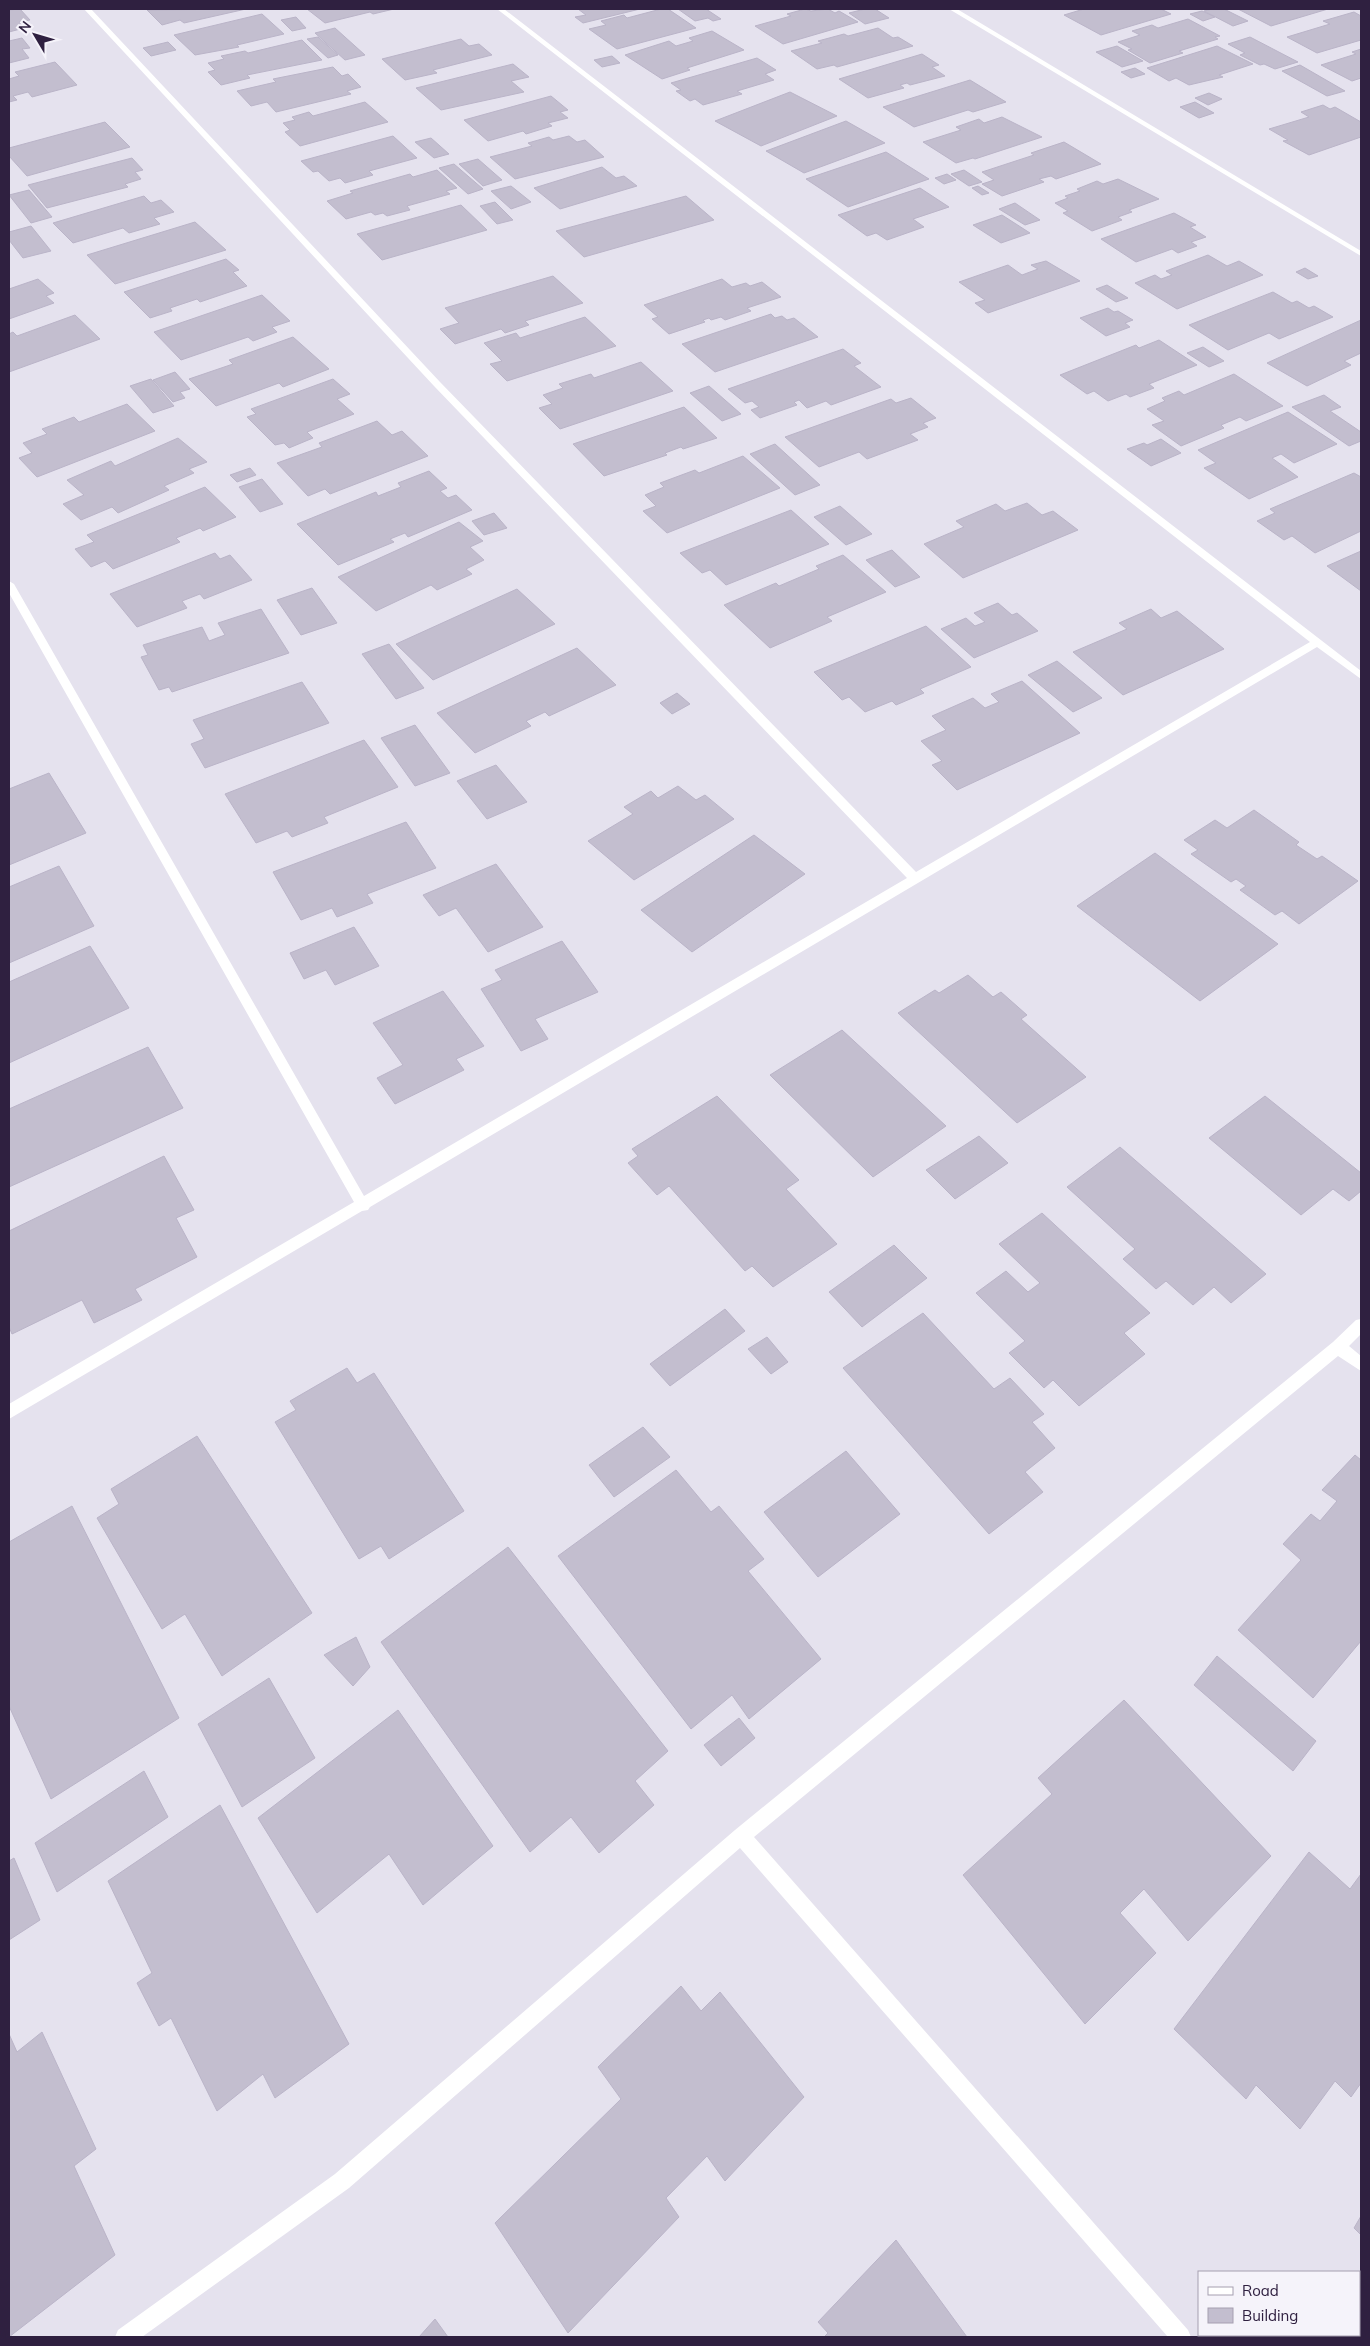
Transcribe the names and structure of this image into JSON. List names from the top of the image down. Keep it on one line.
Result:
{"legend":["Road","Building"],"north":"top left"}
